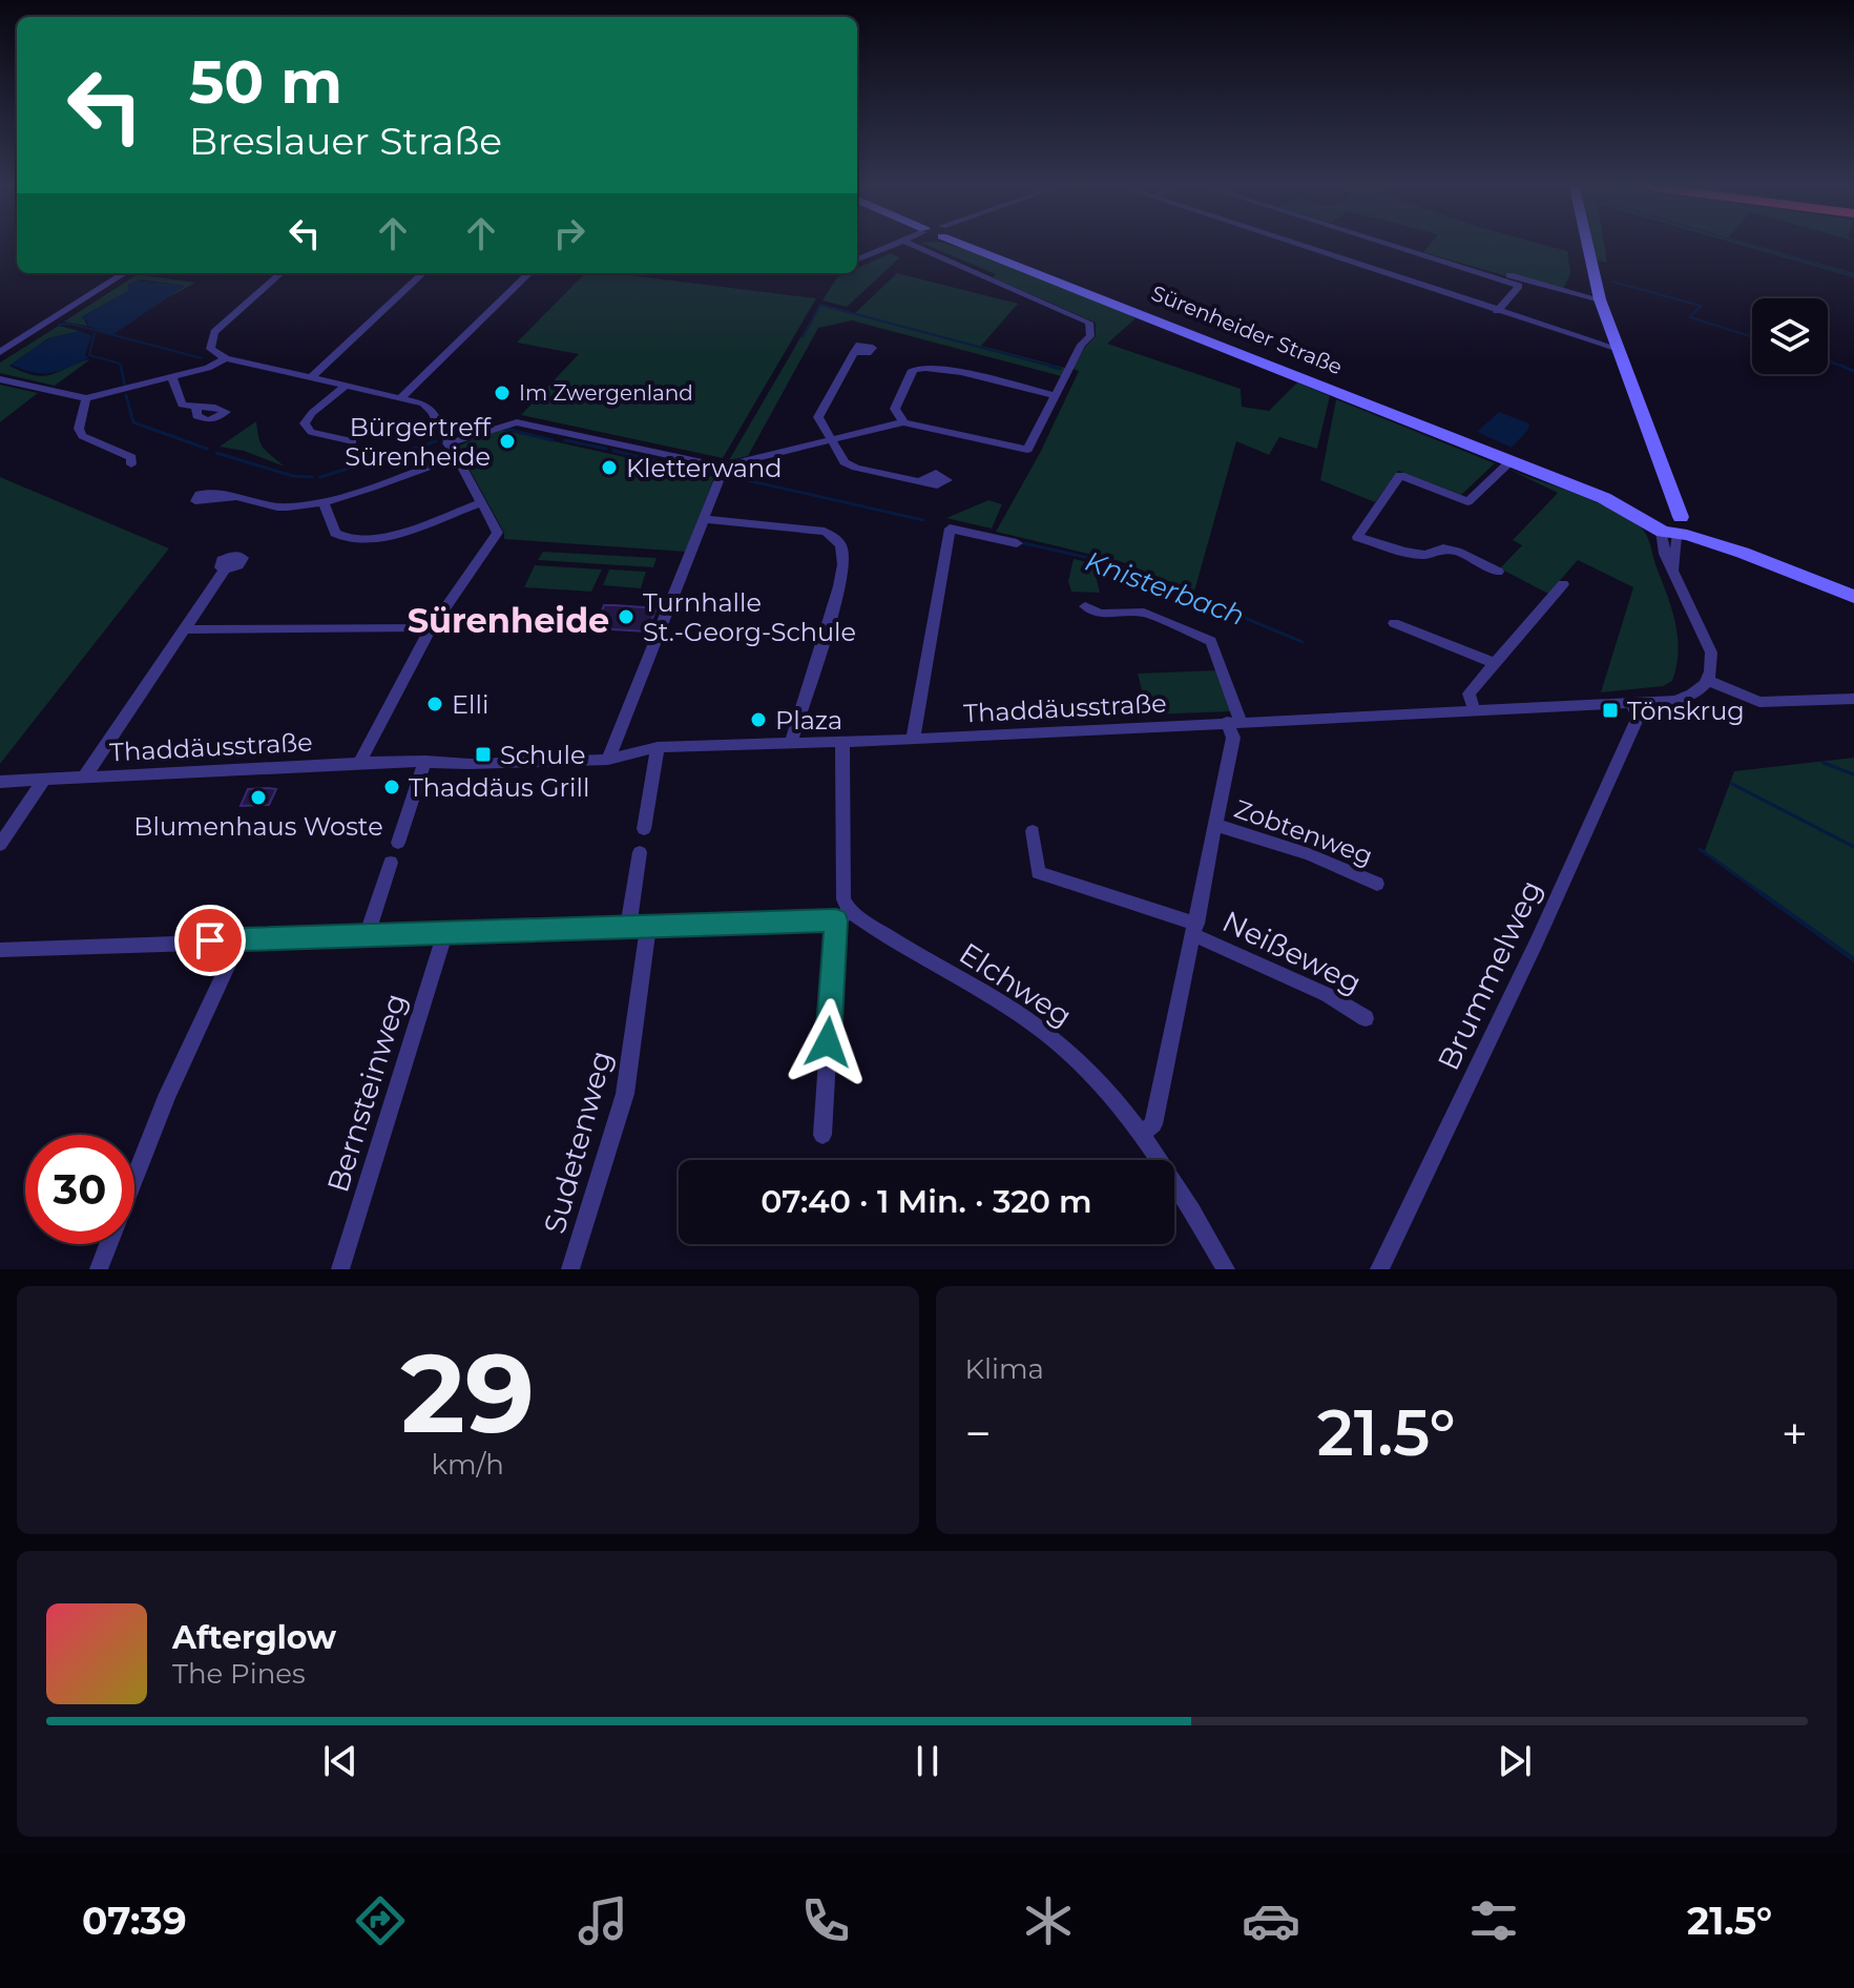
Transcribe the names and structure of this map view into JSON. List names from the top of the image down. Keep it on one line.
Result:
{"streets":{"main road":["Sürenheider Straße"],"street":["Thaddäusstraße","Zobtenweg","Neißeweg","Brummelweg","Elchweg","Bernsteinweg","Sudetenweg"]},"crossings":[["Thaddäusstraße","Brummelweg"]],"districts":["Sürenheide"],"water":["Knisterbach"],"places":{"other":["Im Zwergenland","Bürgertreff Sürenheide","Kletterwand","Turnhalle St.-Georg-Schule","Elli","Plaza","Thaddäus Grill","Blumenhaus Woste"],"transit":["Tönskrug","Schule"]},"page":{"turn":["50 m","Breslauer Straße"],"limit":"30","trip":"07:40 · 1 Min. · 320 m","tile":[["29","km/h"],"Klima"],"heat":["−","21.5°","+"],"song":["Afterglow","The Pines"],"tabs":["07:39","21.5°"]}}
